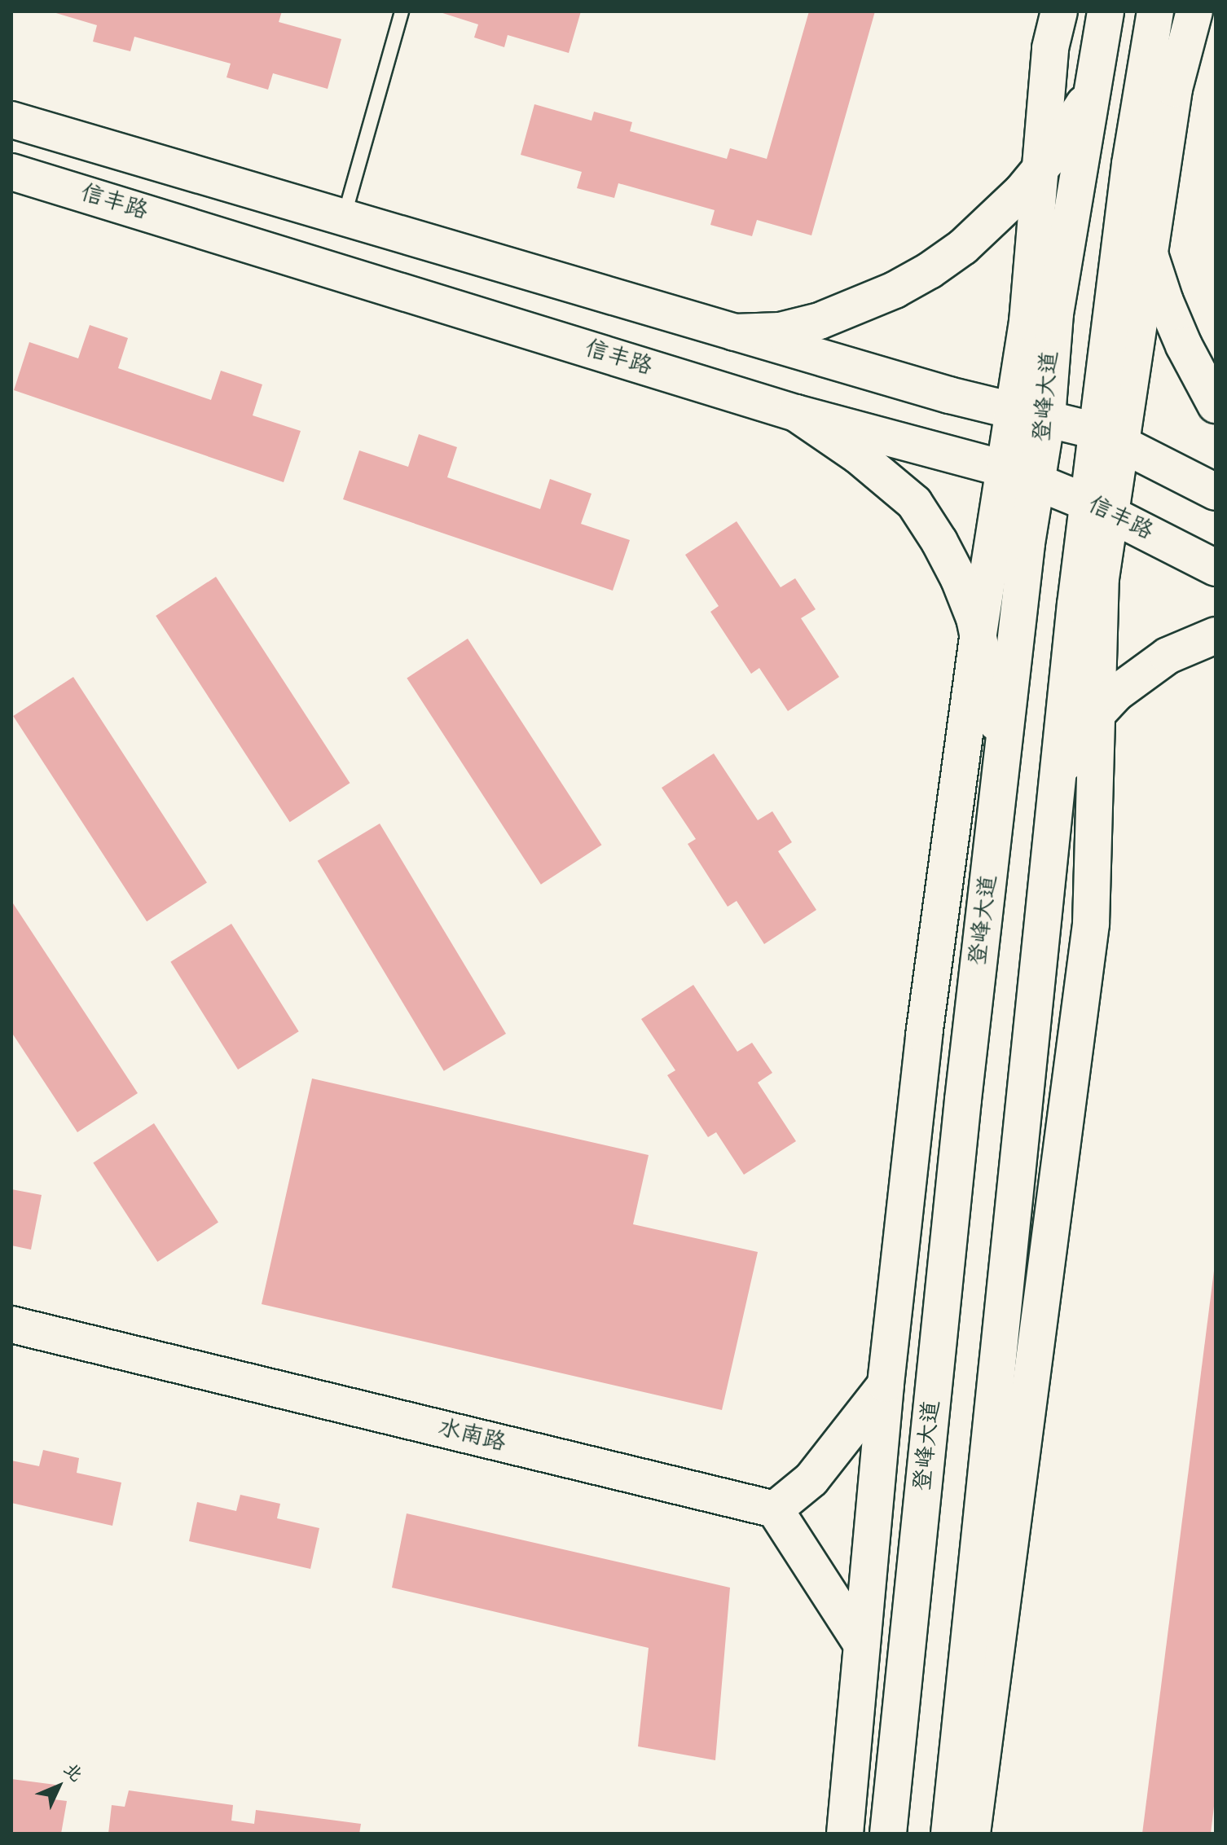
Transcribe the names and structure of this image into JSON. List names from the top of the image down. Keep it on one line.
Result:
{"streets":{"main road":["信丰路","登峰大道","水南路"]},"crossings":[["信丰路","登峰大道"]],"north":"top right"}
